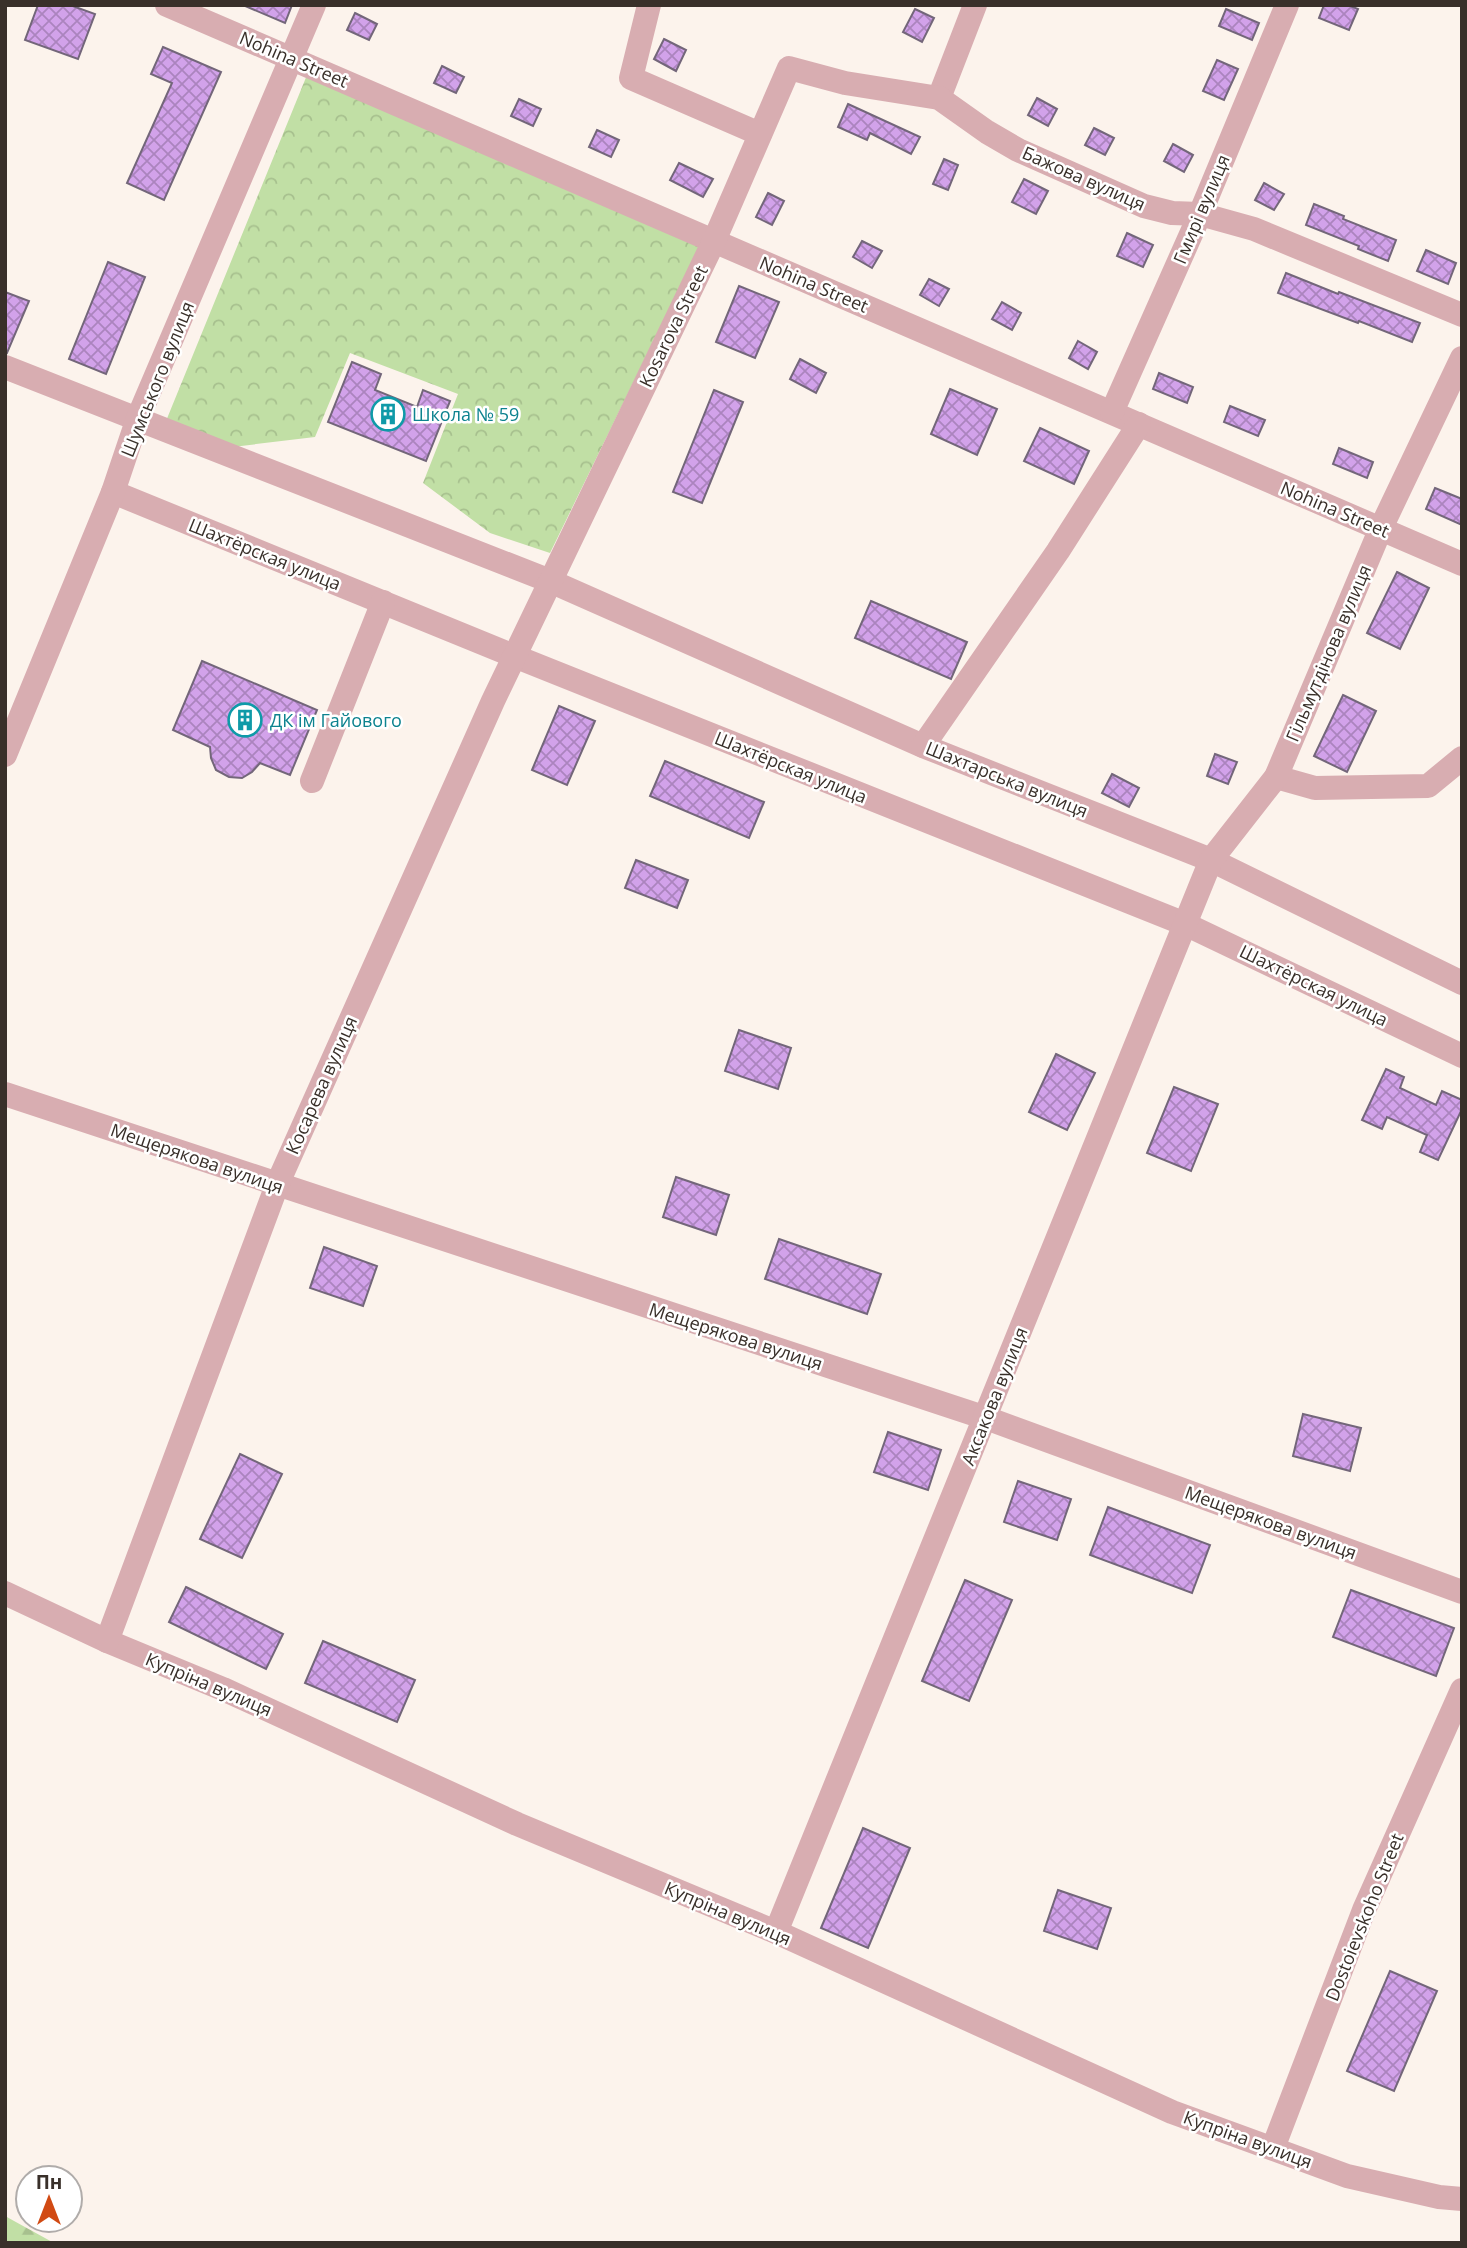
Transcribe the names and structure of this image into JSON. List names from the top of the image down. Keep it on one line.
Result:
{"streets":{"street":["Nohina Street","Бажова вулиця","Гмирі вулиця","Kosarova Street","Шумського вулиця","Шахтёрская улица","Гільмутдінова вулиця","Шахтарська вулиця","Косарева вулиця","Мещерякова вулиця","Аксакова вулиця","Купріна вулиця","Dostoievskoho Street"]},"crossings":[["Nohina Street","Гмирі вулиця"],["Nohina Street","Kosarova Street"],["Nohina Street","Шумського вулиця"],["Nohina Street","Гільмутдінова вулиця"],["Бажова вулиця","Гмирі вулиця"],["Бажова вулиця","Kosarova Street"],["Kosarova Street","Шахтарська вулиця"],["Kosarova Street","Косарева вулиця"],["Шумського вулиця","Шахтёрская улица"],["Шумського вулиця","Шахтарська вулиця"],["Шахтёрская улица","Косарева вулиця"],["Шахтёрская улица","Аксакова вулиця"],["Гільмутдінова вулиця","Шахтарська вулиця"],["Гільмутдінова вулиця","Аксакова вулиця"],["Шахтарська вулиця","Косарева вулиця"],["Шахтарська вулиця","Аксакова вулиця"],["Косарева вулиця","Мещерякова вулиця"],["Косарева вулиця","Купріна вулиця"],["Мещерякова вулиця","Аксакова вулиця"],["Аксакова вулиця","Купріна вулиця"],["Купріна вулиця","Dostoievskoho Street"]],"places":{"building":["Школа № 59","ДК ім Гайового"]},"north":"top"}
